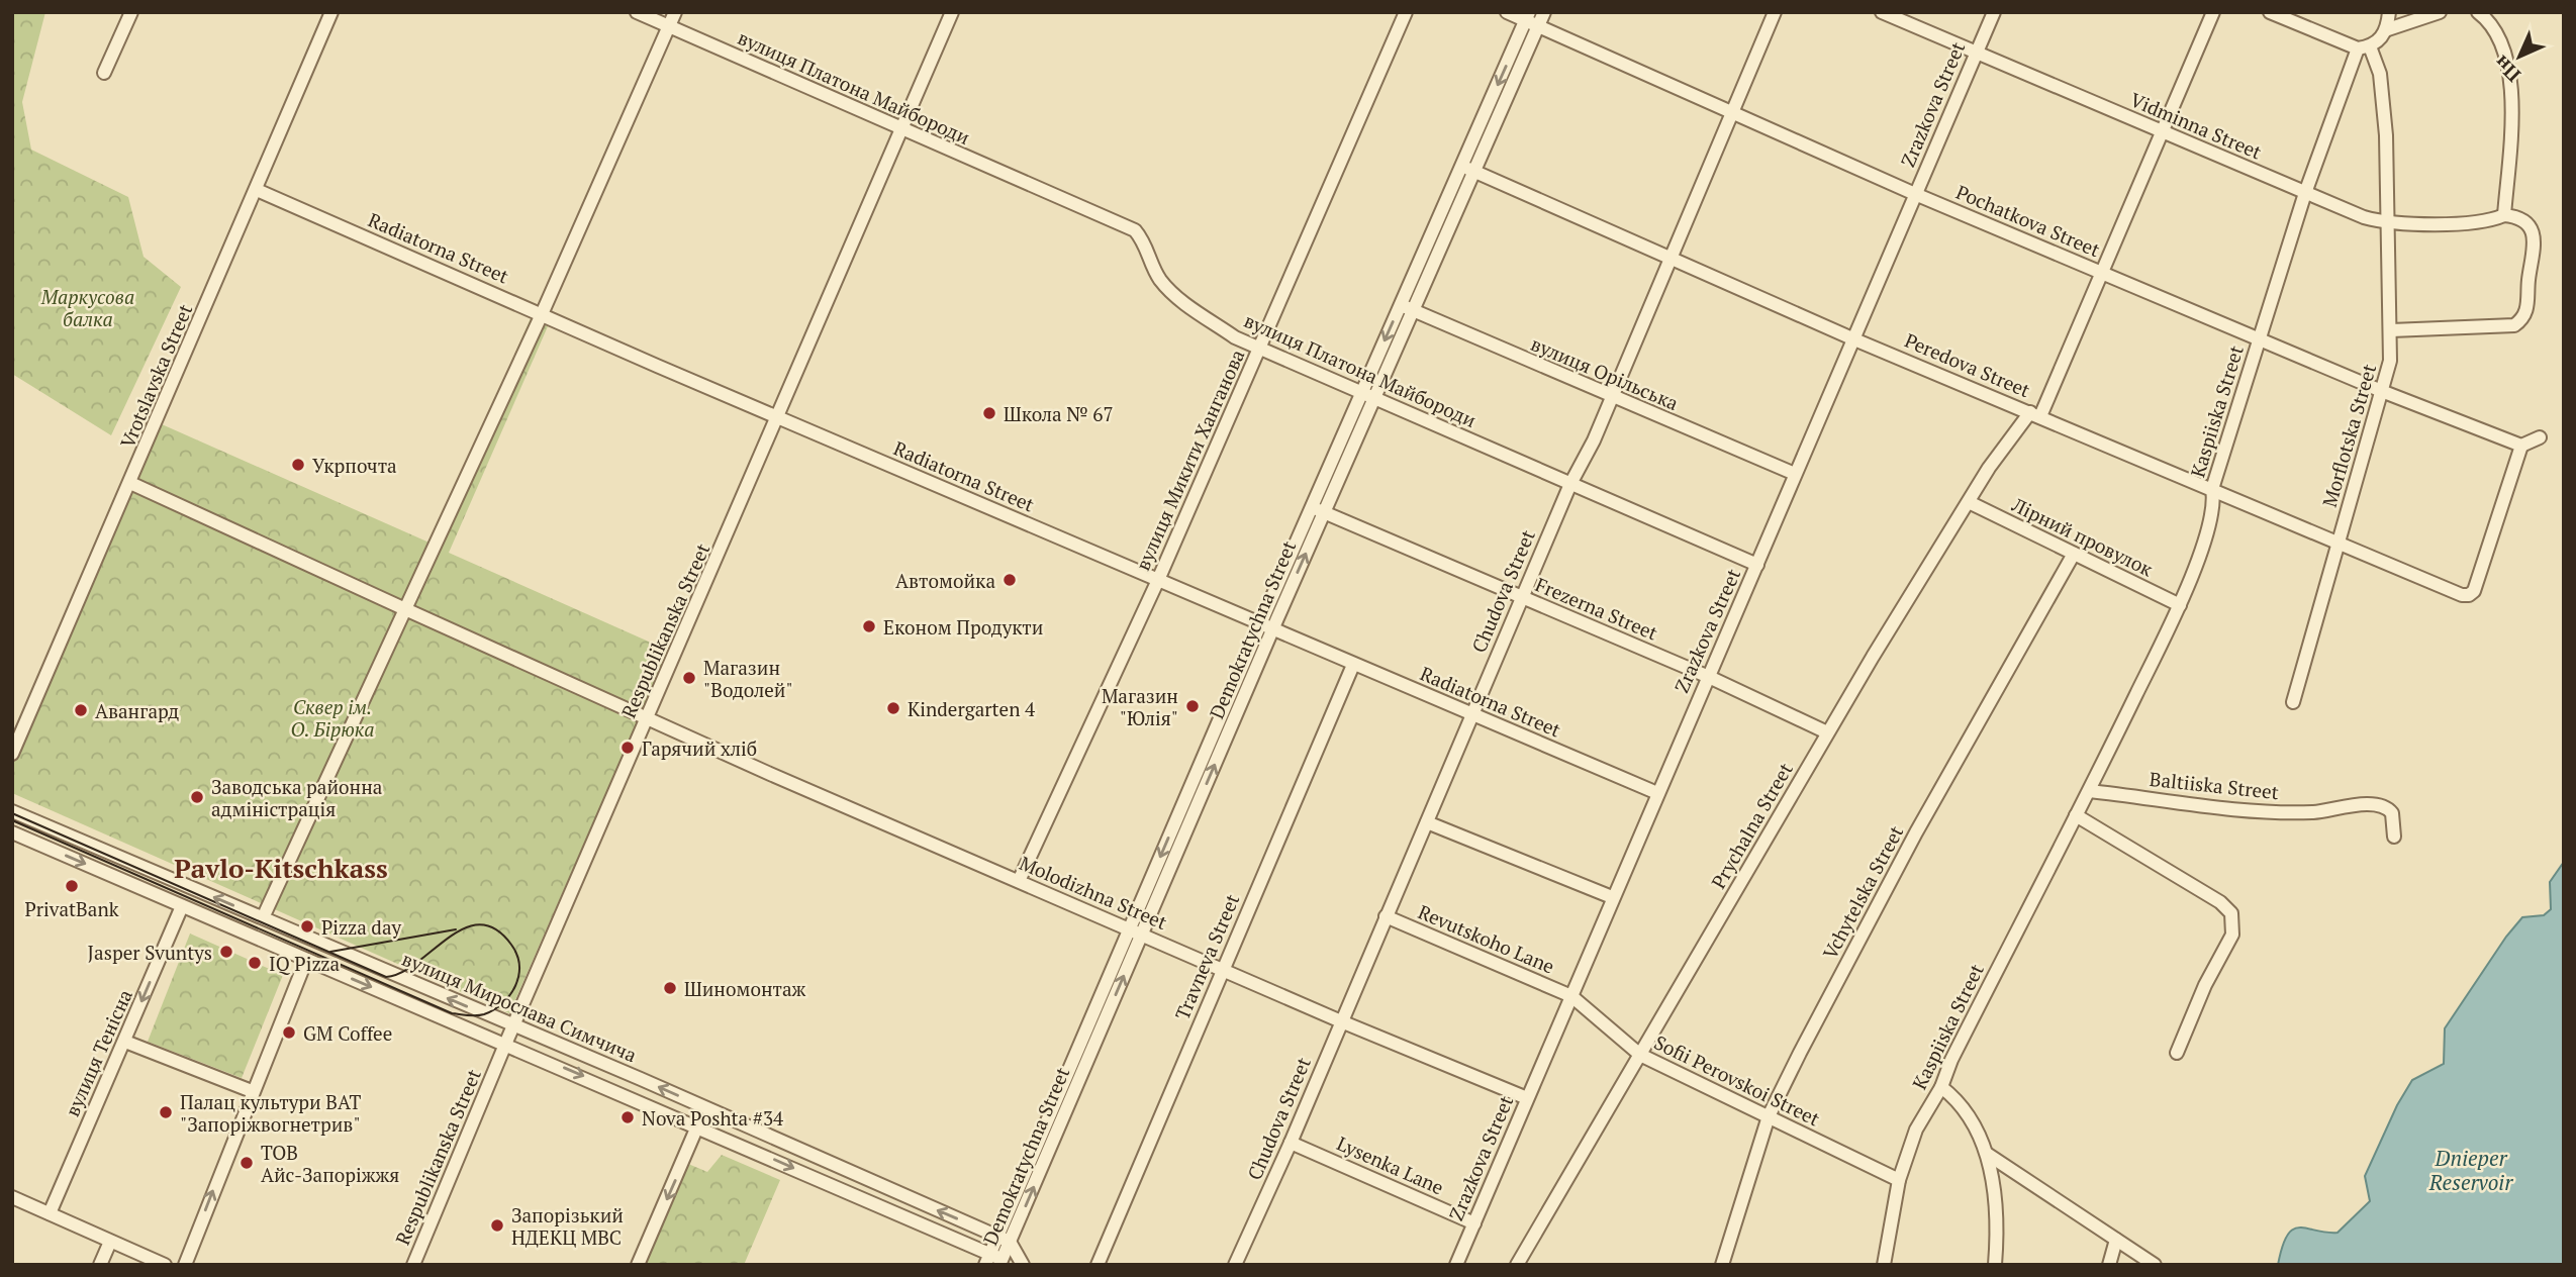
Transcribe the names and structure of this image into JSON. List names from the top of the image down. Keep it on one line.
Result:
{"streets":{"street":["вулиця Платона Майбороди","Zrazkova Street","Vidminna Street","Pochatkova Street","Radiatorna Street","Peredova Street","вулиця Орільська","Vrotslavska Street","Kaspiiska Street","Morflotska Street","вулиця Микити Ханганова","Лірний провулок","Chudova Street","Frezerna Street","Demokratychna Street","Respublikanska Street","Baltiiska Street","Prychalna Street","Molodizhna Street","Vchytelska Street","Revutskoho Lane","Travneva Street","вулиця Мирослава Симчича","вулиця Тенісна","Sofii Perovskoi Street","Lysenka Lane"]},"crossings":[["вулиця Платона Майбороди","Zrazkova Street"],["вулиця Платона Майбороди","вулиця Микити Ханганова"],["вулиця Платона Майбороди","Chudova Street"],["вулиця Платона Майбороди","Demokratychna Street"],["вулиця Платона Майбороди","Respublikanska Street"],["Zrazkova Street","Vidminna Street"],["Zrazkova Street","Pochatkova Street"],["Zrazkova Street","Radiatorna Street"],["Zrazkova Street","Peredova Street"],["Zrazkova Street","вулиця Орільська"],["Zrazkova Street","Frezerna Street"],["Zrazkova Street","Molodizhna Street"],["Zrazkova Street","Revutskoho Lane"],["Zrazkova Street","Sofii Perovskoi Street"],["Zrazkova Street","Lysenka Lane"],["Vidminna Street","Kaspiiska Street"],["Vidminna Street","Morflotska Street"],["Vidminna Street","Prychalna Street"],["Pochatkova Street","Peredova Street"],["Pochatkova Street","Kaspiiska Street"],["Pochatkova Street","Morflotska Street"],["Pochatkova Street","Chudova Street"],["Pochatkova Street","Demokratychna Street"],["Pochatkova Street","Prychalna Street"],["Radiatorna Street","Vrotslavska Street"],["Radiatorna Street","вулиця Микити Ханганова"],["Radiatorna Street","Chudova Street"],["Radiatorna Street","Demokratychna Street"],["Radiatorna Street","Respublikanska Street"],["Radiatorna Street","Travneva Street"],["Peredova Street","Kaspiiska Street"],["Peredova Street","Morflotska Street"],["Peredova Street","Chudova Street"],["Peredova Street","Demokratychna Street"],["Peredova Street","Prychalna Street"],["вулиця Орільська","Chudova Street"],["вулиця Орільська","Demokratychna Street"],["Vrotslavska Street","Molodizhna Street"],["Kaspiiska Street","Morflotska Street"],["Kaspiiska Street","Лірний провулок"],["Kaspiiska Street","Baltiiska Street"],["Kaspiiska Street","Sofii Perovskoi Street"],["вулиця Микити Ханганова","Molodizhna Street"],["Лірний провулок","Prychalna Street"],["Лірний провулок","Vchytelska Street"],["Chudova Street","Frezerna Street"],["Chudova Street","Molodizhna Street"],["Chudova Street","Revutskoho Lane"],["Chudova Street","Lysenka Lane"],["Frezerna Street","Demokratychna Street"],["Frezerna Street","Prychalna Street"],["Demokratychna Street","Molodizhna Street"],["Demokratychna Street","вулиця Мирослава Симчича"],["Respublikanska Street","Molodizhna Street"],["Respublikanska Street","вулиця Мирослава Симчича"],["Prychalna Street","Sofii Perovskoi Street"],["Molodizhna Street","Travneva Street"],["Vchytelska Street","Sofii Perovskoi Street"],["Revutskoho Lane","Sofii Perovskoi Street"],["вулиця Мирослава Симчича","вулиця Тенісна"]],"one_way":["вулиця Тенісна"],"districts":["Pavlo-Kitschkass"],"water":["Dnieper Reservoir"],"parks":["Маркусова балка","Сквер ім. О. Бірюка"],"places":["Школа № 67","Укрпочта","Автомойка","Економ Продукти","Магазин \"Водолей\"","Магазин \"Юлія\"","Kindergarten 4","Авангард","Гарячий хліб","Заводська районна адміністрація","PrivatBank","Pizza day","Jasper Svuntys","IQ Pіzza","Шиномонтаж","GM Coffee","Палац культури ВАТ \"Запоріжвогнетрив\"","Nova Poshta #34","ТОВ Айс-Запоріжжя","Запорізький НДЕКЦ МВС"],"north":"bottom left"}
